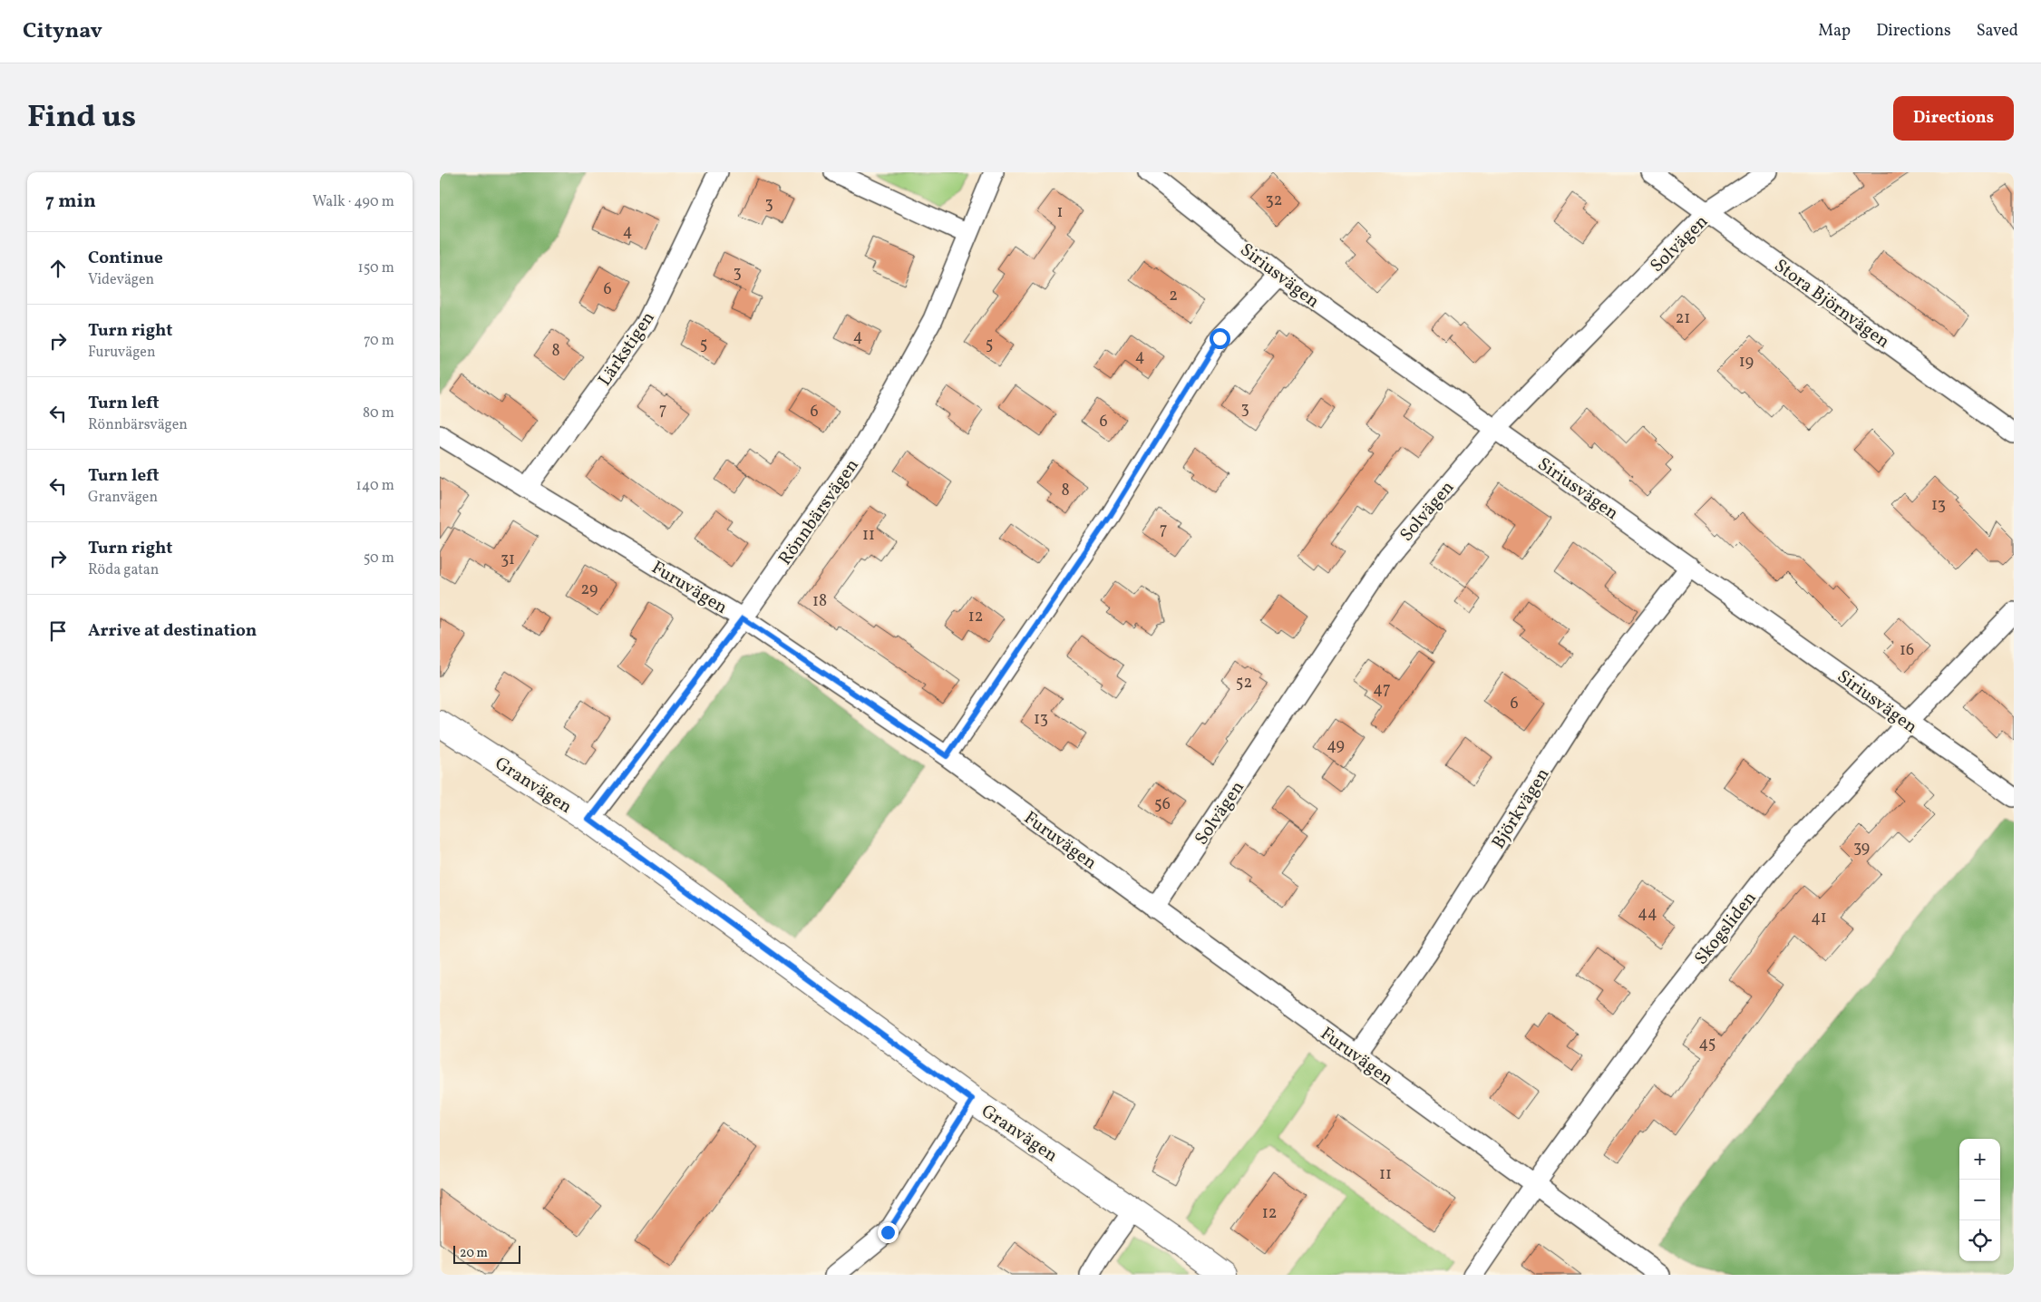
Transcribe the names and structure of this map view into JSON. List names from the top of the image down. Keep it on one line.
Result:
{"streets":{"street":["Solvägen","Siriusvägen","Stora Björnvägen","Lärkstigen","Rönnbärsvägen","Furuvägen","Granvägen","Björkvägen","Skogsliden"]},"crossings":[["Solvägen","Siriusvägen"],["Solvägen","Stora Björnvägen"],["Solvägen","Furuvägen"],["Siriusvägen","Björkvägen"],["Siriusvägen","Skogsliden"],["Lärkstigen","Furuvägen"],["Rönnbärsvägen","Furuvägen"],["Rönnbärsvägen","Granvägen"],["Furuvägen","Björkvägen"],["Furuvägen","Skogsliden"]],"house_numbers":["32","3","1","4","3","6","2","21","4","5","5","8","4","19","3","7","6","6","8","13","7","11","31","29","18","12","16","52","47","6","13","49","56","39","44","41","45","11","12"],"scale_bar":"20 m","page":{"header":"Citynav","nav":["Map","Directions","Saved"],"title":"Find us","buttons":"Directions","heading":["7 min","Walk · 490 m"],"list":[["Continue","Videvägen","150 m"],["Turn right","Furuvägen","70 m"],["Turn left","Rönnbärsvägen","80 m"],["Turn left","Granvägen","140 m"],["Turn right","Röda gatan","50 m"],"Arrive at destination"],"map_buttons":["+","−"],"scale":"20 m"}}
